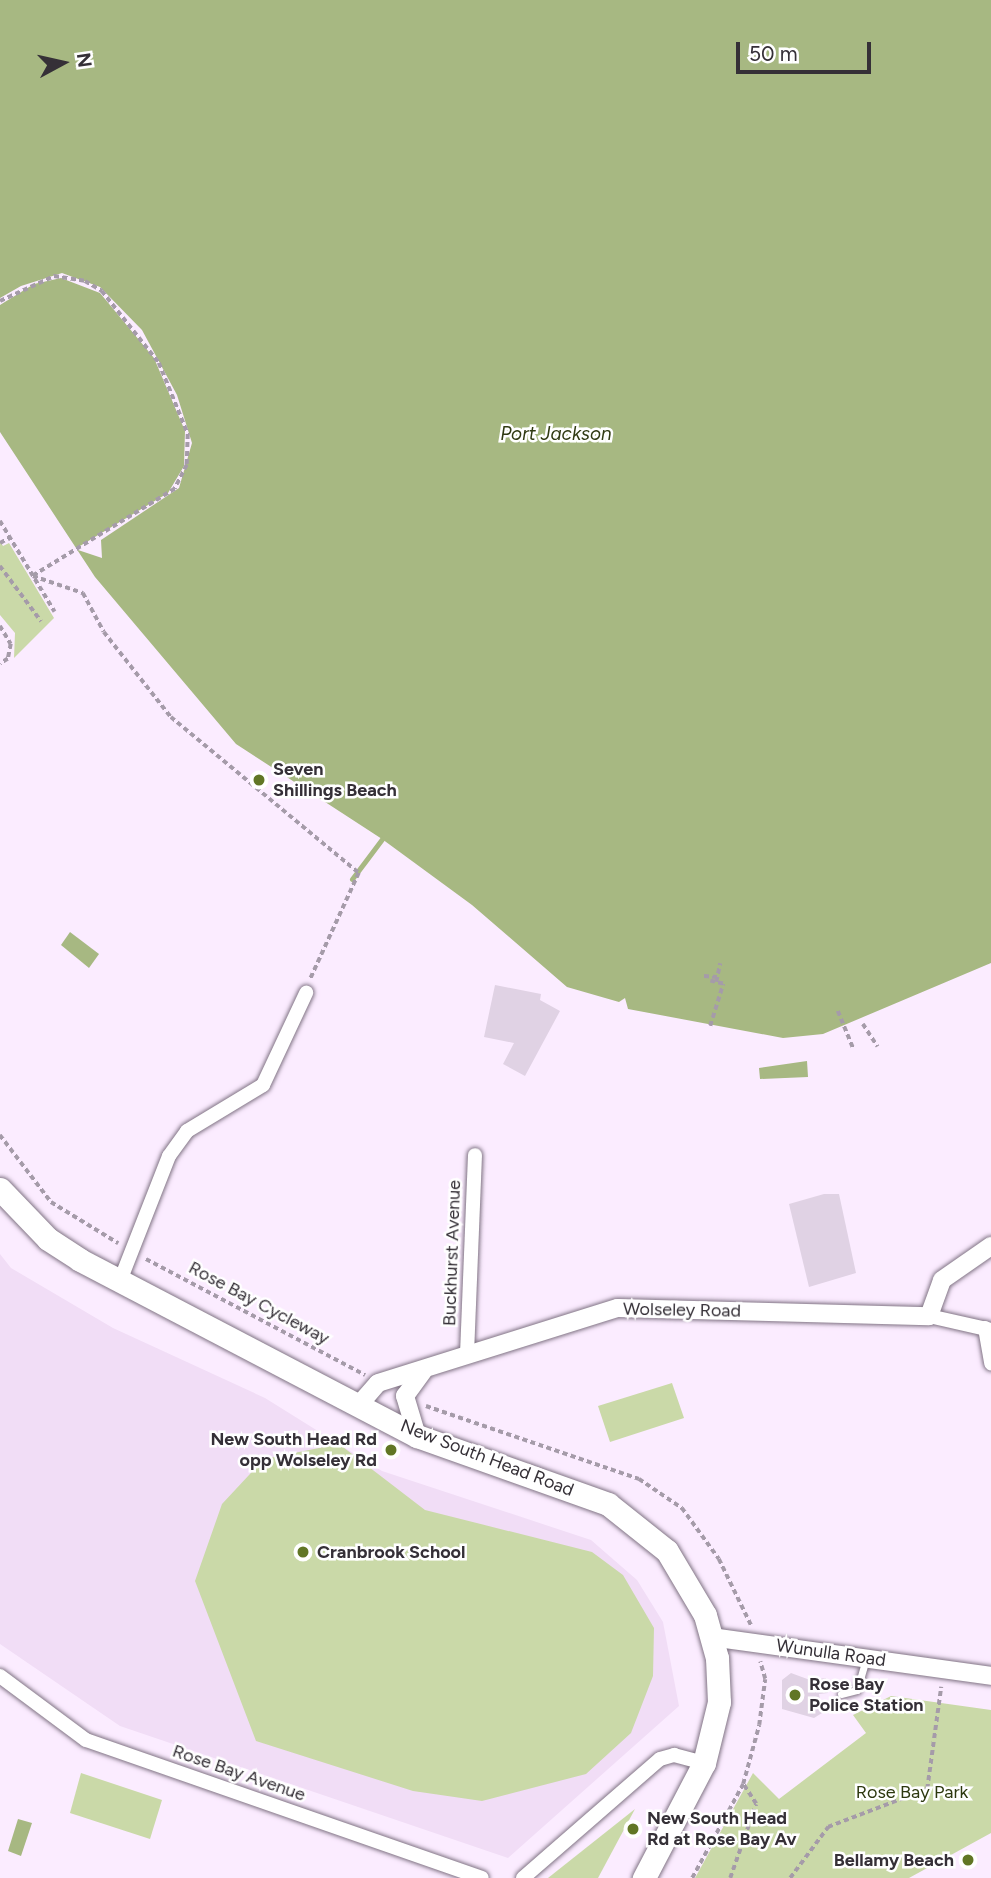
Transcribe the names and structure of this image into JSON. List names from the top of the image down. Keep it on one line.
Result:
{"streets":{"main road":["New South Head Road"],"street":["Buckhurst Avenue","Wolseley Road","Wunulla Road","Rose Bay Avenue"],"path":["Rose Bay Cycleway"]},"crossings":[["Buckhurst Avenue","Wolseley Road"],["Wolseley Road","New South Head Road"],["New South Head Road","Wunulla Road"]],"water":["Port Jackson"],"parks":["Rose Bay Park"],"places":["Seven Shillings Beach","New South Head Rd opp Wolseley Rd","Cranbrook School","Rose Bay Police Station","New South Head Rd at Rose Bay Av","Bellamy Beach"],"scale_bar":"50 m","north":"right"}
